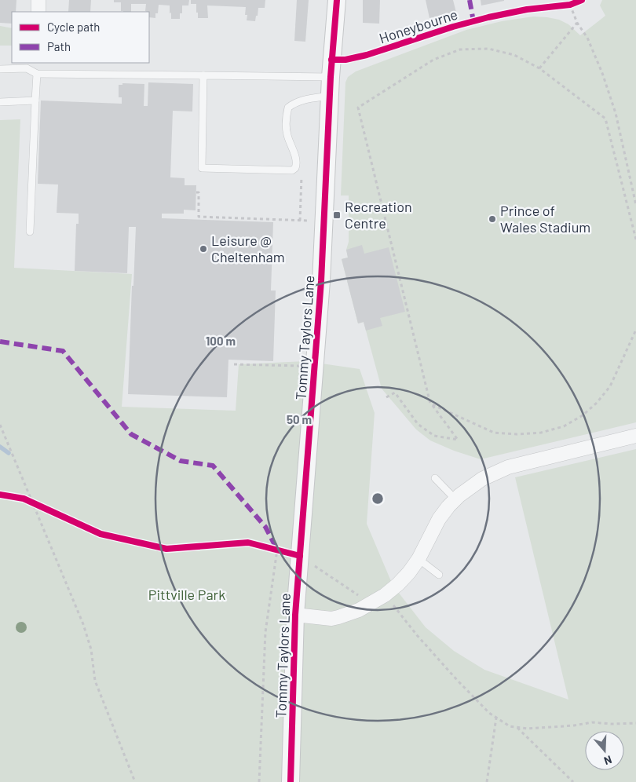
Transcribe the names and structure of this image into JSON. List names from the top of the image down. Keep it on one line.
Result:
{"streets":{"street":["Tommy Taylors Lane"],"cycle path":["Honeybourne"]},"parks":["Pittville Park"],"places":{"transit":["Recreation Centre"],"other":["Prince of Wales Stadium","Leisure @ Cheltenham"]},"legend":["Cycle path","Path"],"north":"bottom","rings":["100 m","50 m"]}
